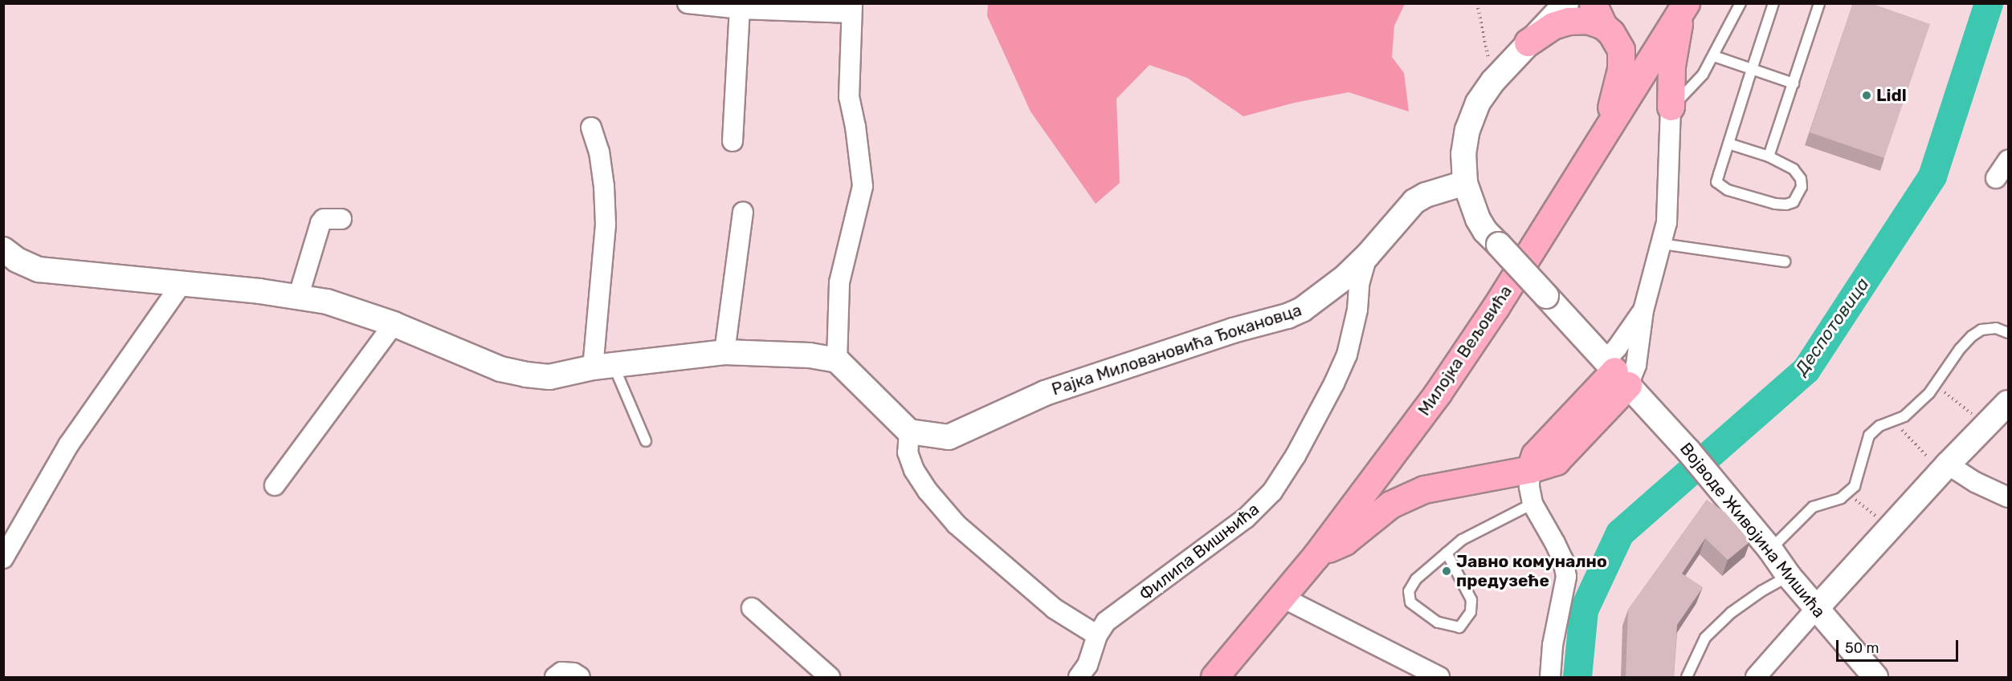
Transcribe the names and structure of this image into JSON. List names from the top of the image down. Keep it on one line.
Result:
{"streets":{"main road":["Милојка Вељовића"],"street":["Рајка Миловановића Ђокановца","Војводе Живојина Мишића","Филипа Вишњића"]},"crossings":[["Рајка Миловановића Ђокановца","Војводе Живојина Мишића"],["Рајка Миловановића Ђокановца","Филипа Вишњића"]],"water":["Деспотовица"],"places":["Lidl","Јавно комунално предузеће"],"scale_bar":"50 m"}
